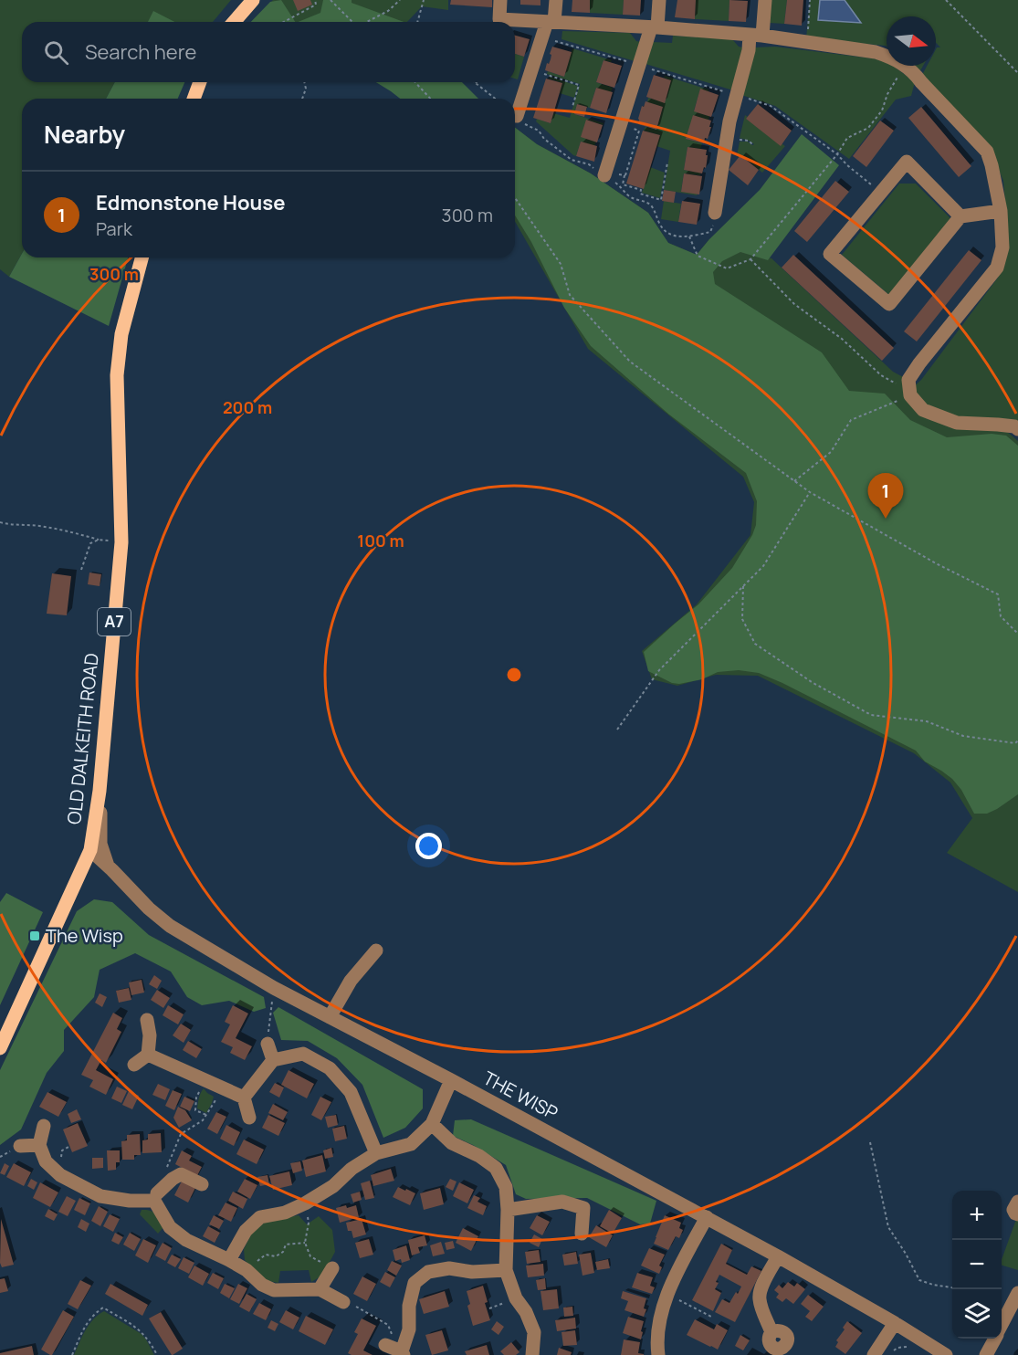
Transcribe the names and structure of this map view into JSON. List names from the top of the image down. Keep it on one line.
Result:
{"streets":{"main road":["A7","OLD DALKEITH ROAD"],"street":["THE WISP"]},"crossings":[["OLD DALKEITH ROAD","THE WISP"]],"places":{"transit":["The Wisp"]},"north":"right","page":{"search":"Search here","heading":"Nearby","list":[{"mark":"1","name":"Edmonstone House","note":"Park","value":"300 m"}],"pins":"1","map_buttons":["+","−"]},"rings":["300 m","200 m","100 m"]}
